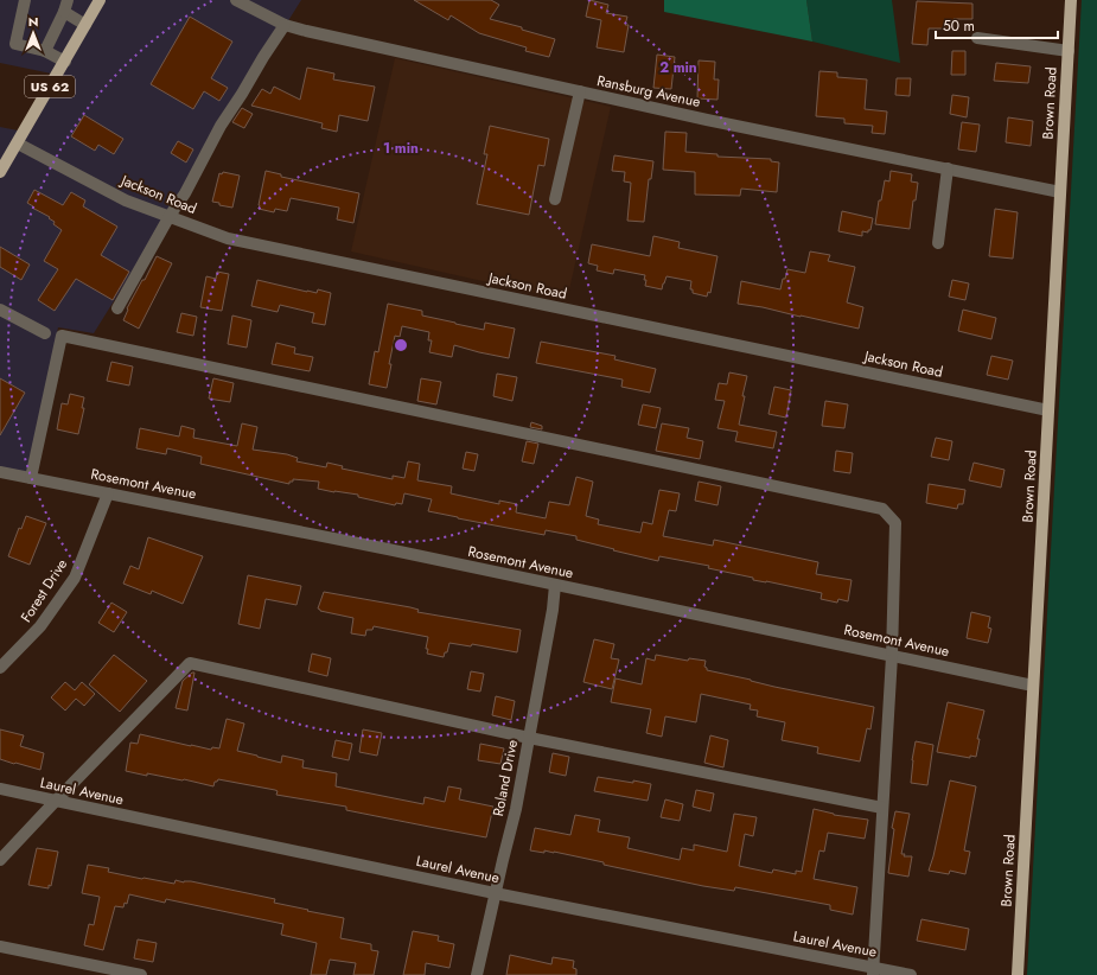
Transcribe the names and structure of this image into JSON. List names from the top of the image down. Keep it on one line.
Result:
{"streets":{"main road":["US 62","Brown Road"],"street":["Ransburg Avenue","Jackson Road","Rosemont Avenue","Forest Drive","Roland Drive","Laurel Avenue"]},"crossings":[["US 62","Jackson Road"],["Ransburg Avenue","Brown Road"],["Brown Road","Jackson Road"],["Brown Road","Rosemont Avenue"],["Rosemont Avenue","Forest Drive"],["Rosemont Avenue","Roland Drive"],["Roland Drive","Laurel Avenue"]],"scale_bar":"50 m","north":"top","rings":["2 min","1 min"]}
